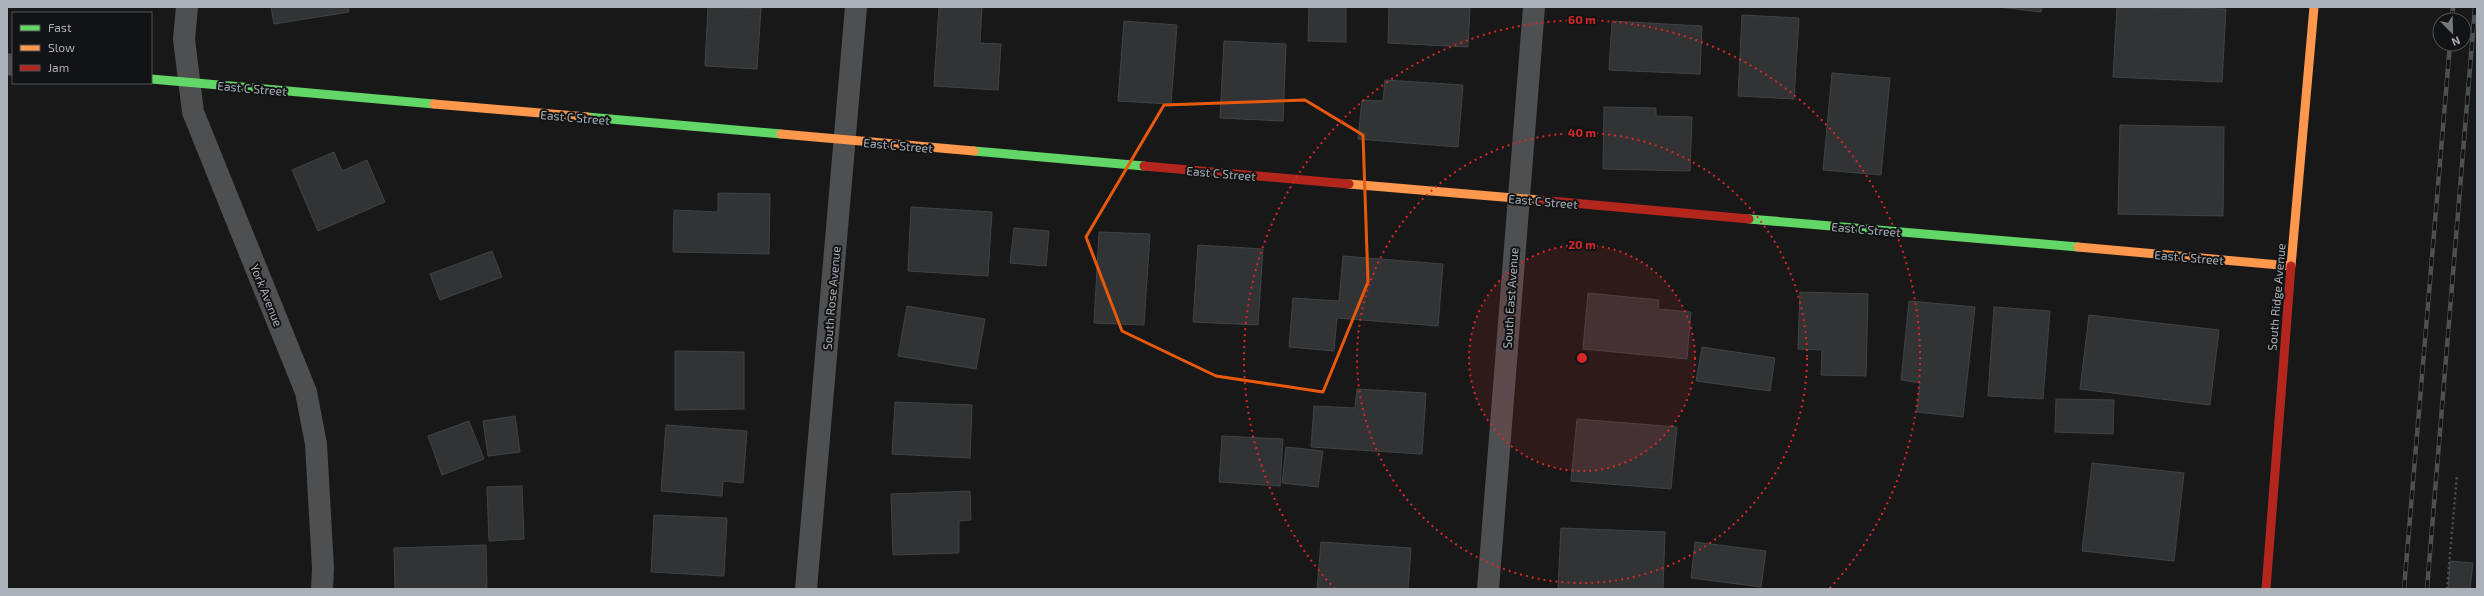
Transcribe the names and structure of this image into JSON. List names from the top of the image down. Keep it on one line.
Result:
{"streets":{"street":["East C Street","York Avenue","South Ridge Avenue","South Rose Avenue","South East Avenue"]},"crossings":[["East C Street","York Avenue"],["East C Street","South Ridge Avenue"],["East C Street","South Rose Avenue"],["East C Street","South East Avenue"]],"legend":["Fast","Slow","Jam"],"north":"bottom right","rings":["60 m","40 m","20 m"]}
